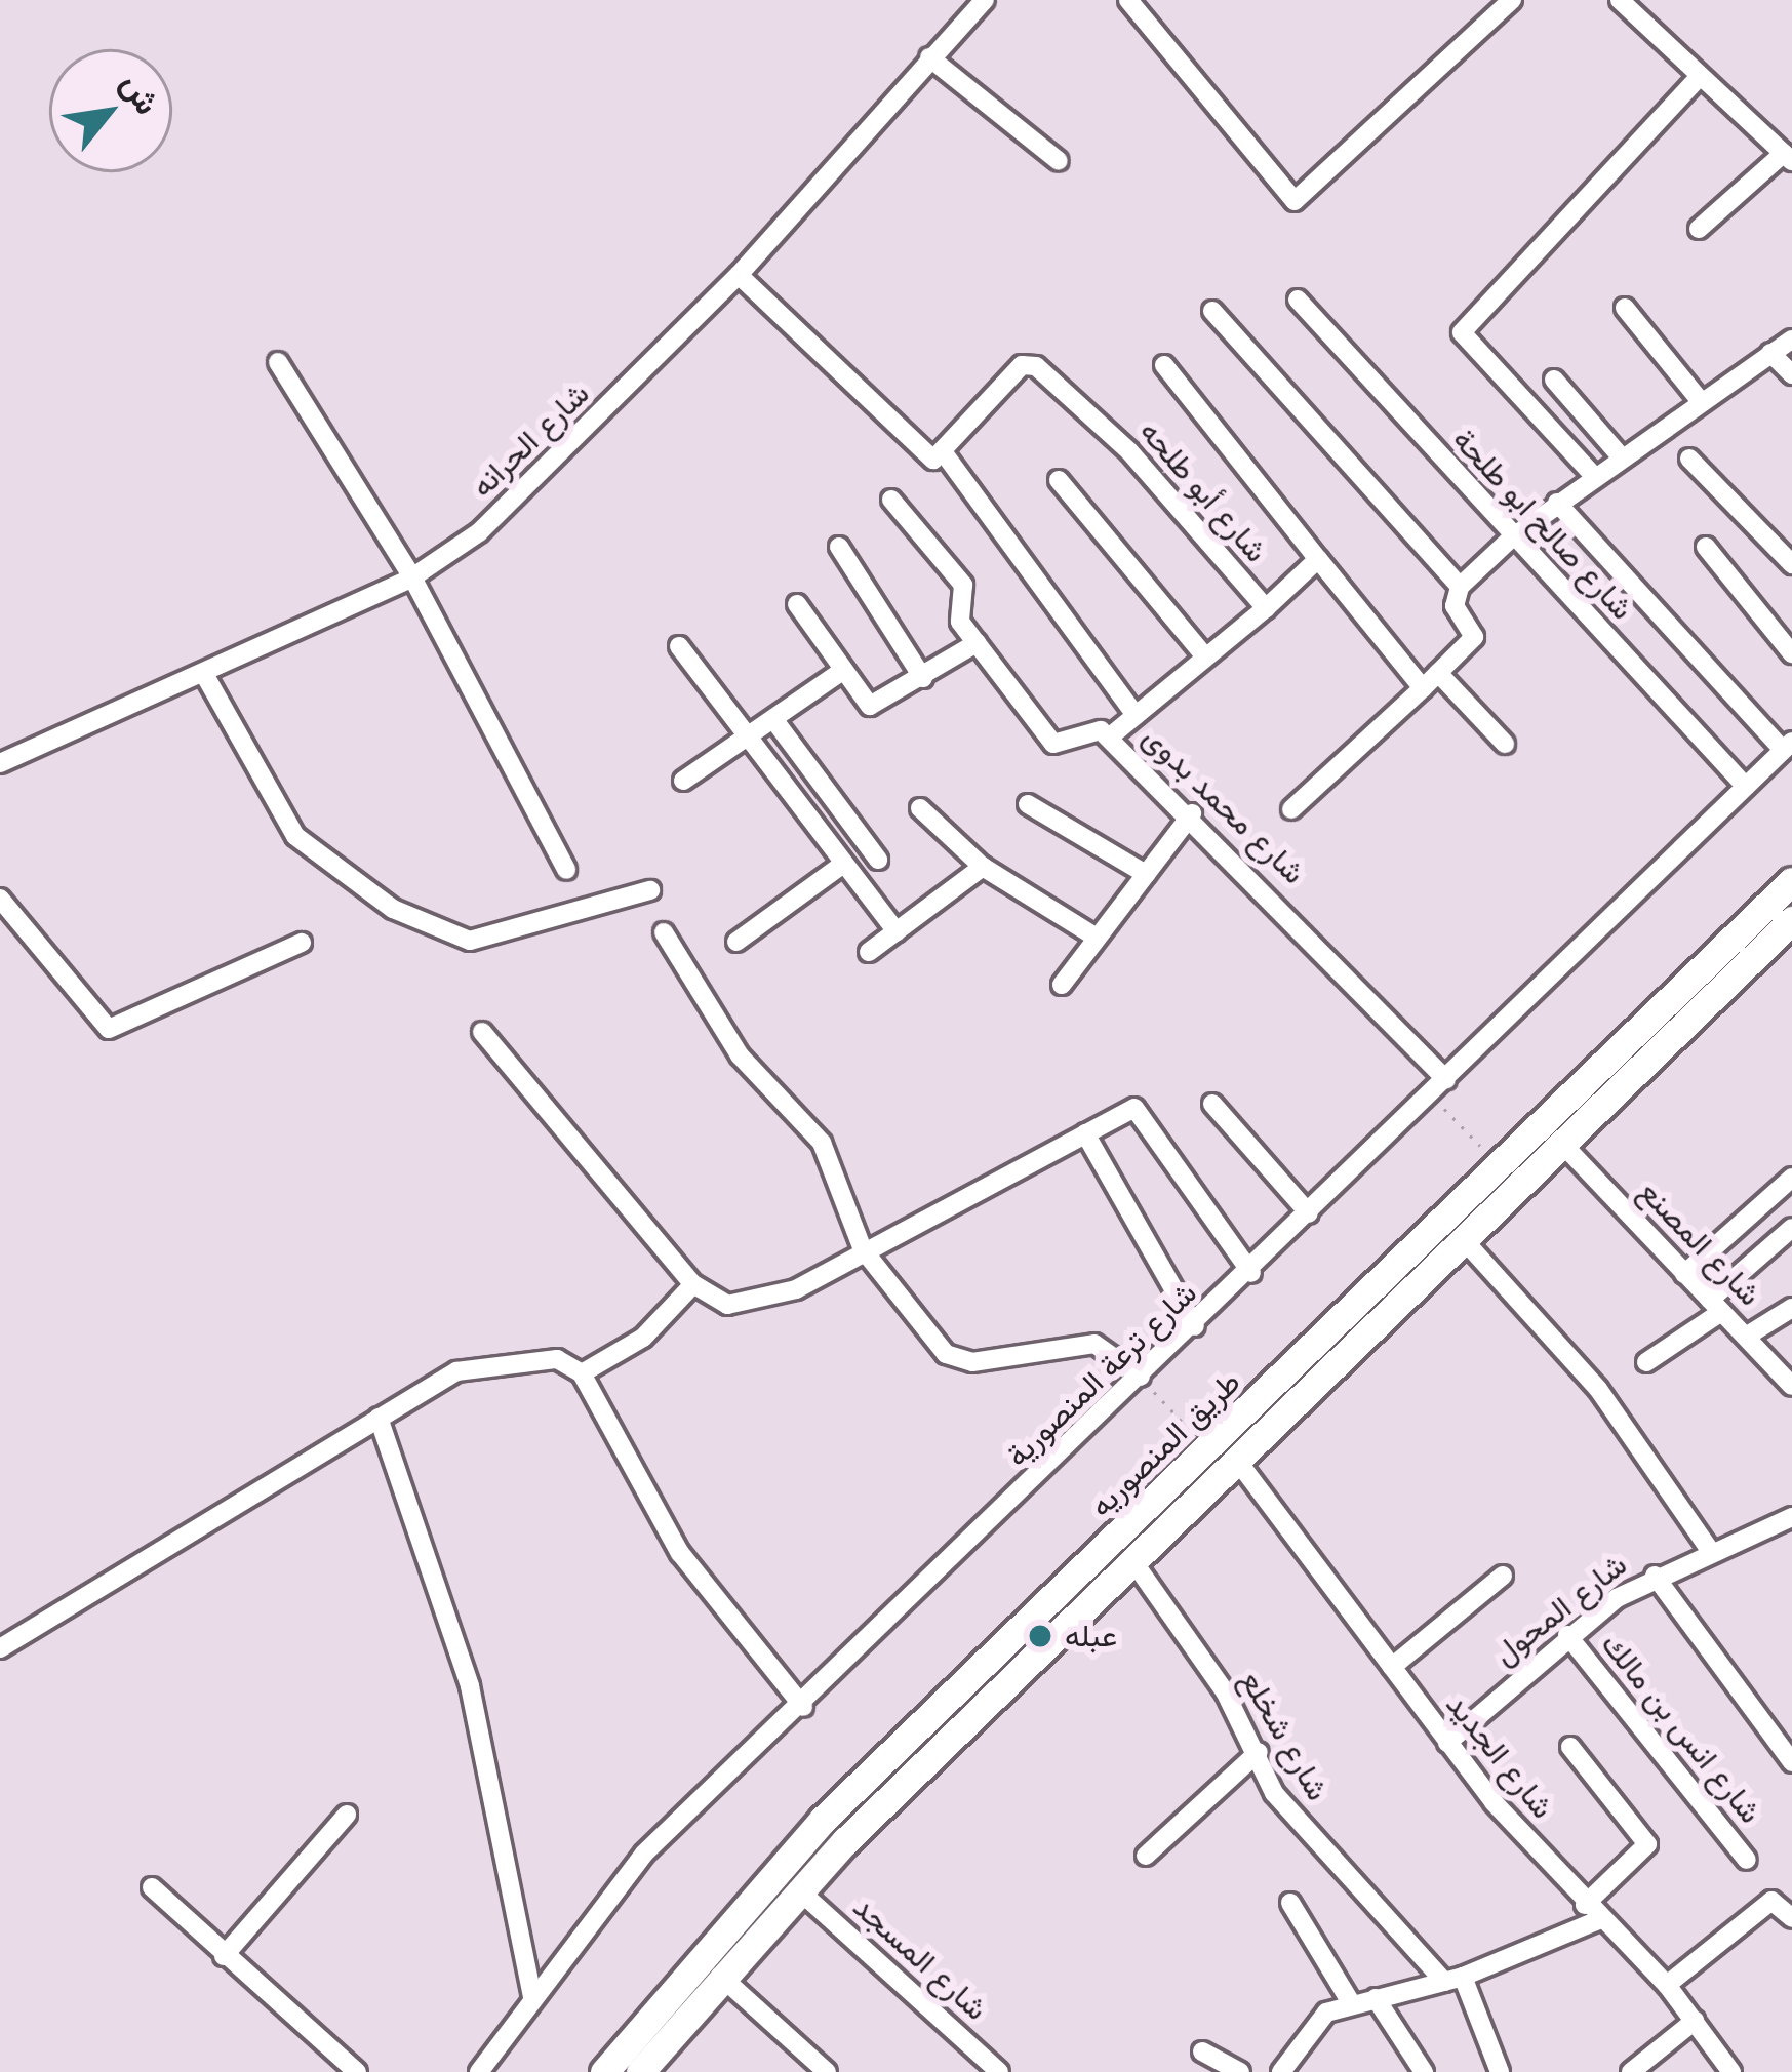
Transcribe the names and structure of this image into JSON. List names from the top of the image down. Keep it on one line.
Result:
{"streets":{"main road":["طريق المنصوريه"],"street":["شارع الحرانه","شارع أبو طلحه","شارع صالح ابو طلحة","شارع محمد بدوى","شارع المصنع","شارع ترعة المنصورية","شارع المحول","شارع انس بن مالك","شارع شخلع","شارع الجديد","شارع المسجد"]},"crossings":[["شارع صالح ابو طلحة","شارع ترعة المنصورية"],["شارع محمد بدوى","شارع ترعة المنصورية"],["شارع المصنع","طريق المنصوريه"],["طريق المنصوريه","شارع شخلع"],["طريق المنصوريه","شارع الجديد"],["طريق المنصوريه","شارع المسجد"],["شارع المحول","شارع انس بن مالك"],["شارع المحول","شارع الجديد"]],"places":["عبله"],"north":"top right"}
